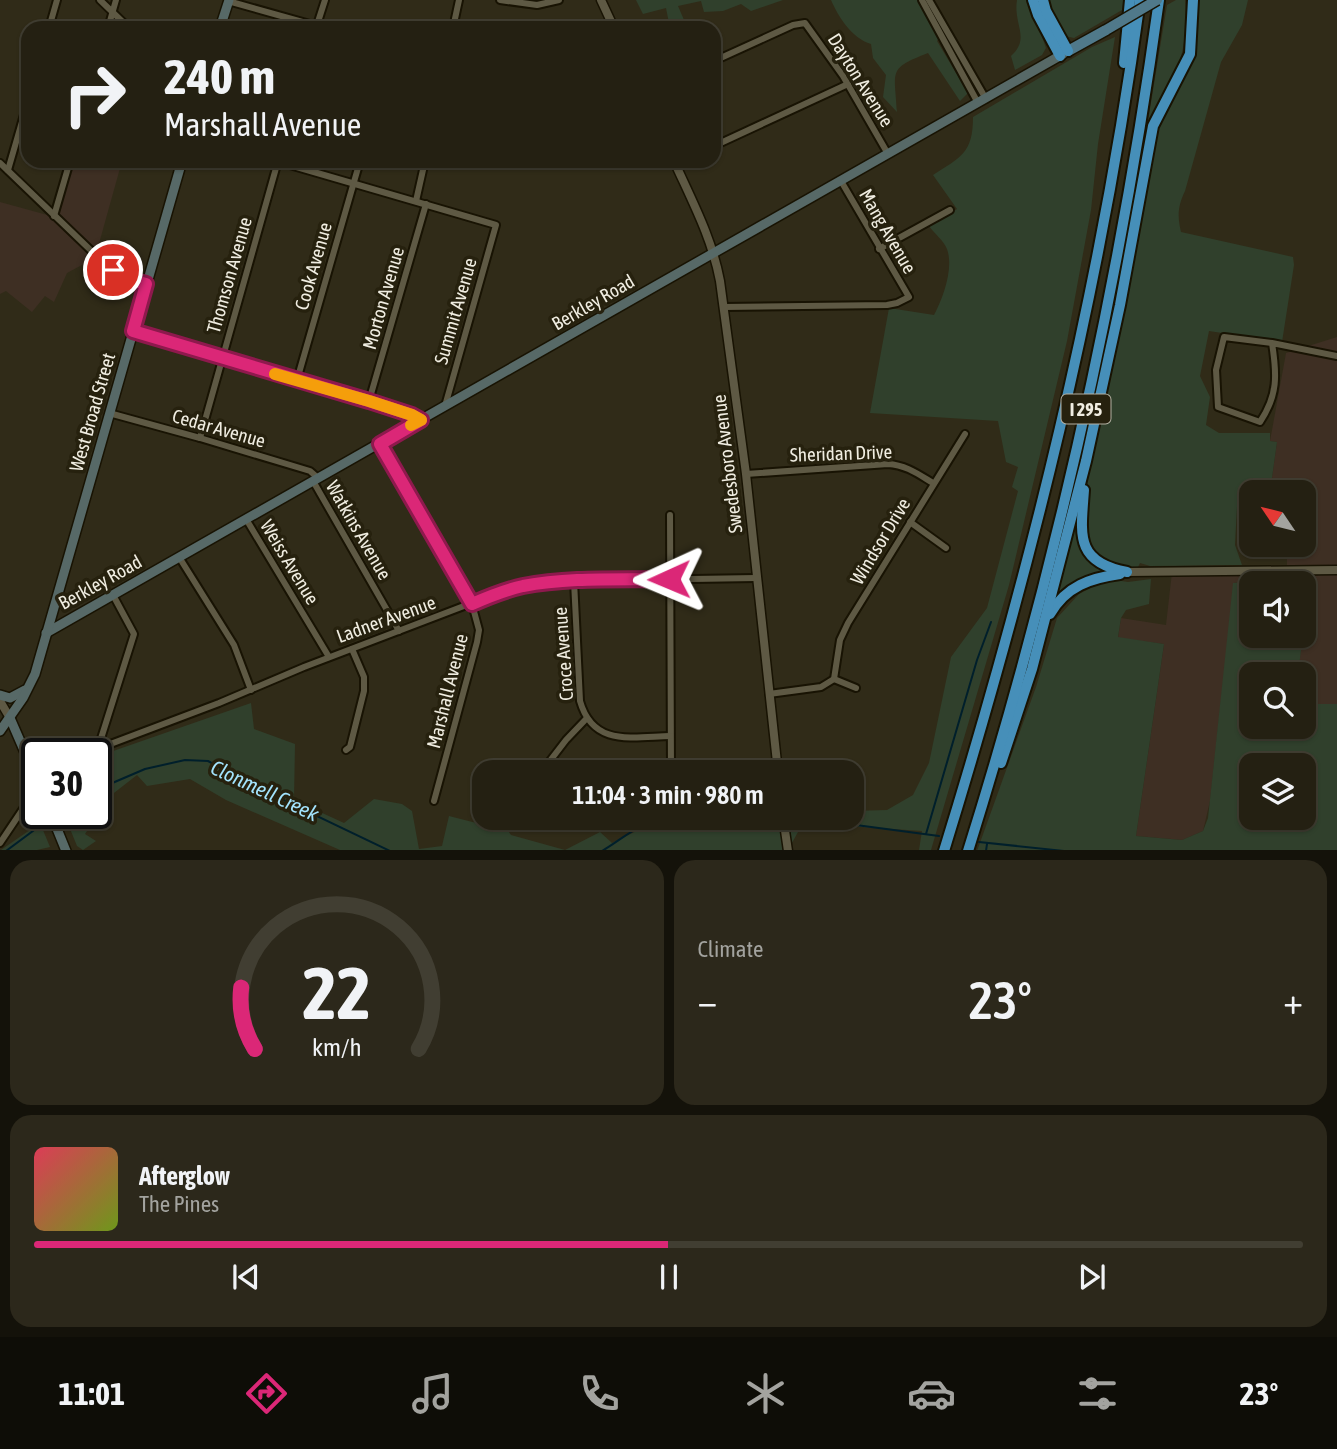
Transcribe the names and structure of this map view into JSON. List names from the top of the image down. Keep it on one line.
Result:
{"streets":{"highway":["I 295"],"main road":["Berkley Road","West Broad Street"],"street":["Dayton Avenue","Mang Avenue","Cook Avenue","Thomson Avenue","Morton Avenue","Summit Avenue","Cedar Avenue","Sheridan Drive","Swedesboro Avenue","Watkins Avenue","Windsor Drive","Weiss Avenue","Ladner Avenue","Croce Avenue","Marshall Avenue"]},"crossings":[["Dayton Avenue","Berkley Road"],["Mang Avenue","Berkley Road"],["Mang Avenue","Swedesboro Avenue"],["Thomson Avenue","Cedar Avenue"],["Morton Avenue","Summit Avenue"],["Berkley Road","Summit Avenue"],["Berkley Road","I 295"],["Berkley Road","West Broad Street"],["Berkley Road","Cedar Avenue"],["Berkley Road","Swedesboro Avenue"],["Berkley Road","Watkins Avenue"],["Berkley Road","Weiss Avenue"],["Berkley Road","Marshall Avenue"],["West Broad Street","Cedar Avenue"],["Cedar Avenue","Watkins Avenue"],["Sheridan Drive","Swedesboro Avenue"],["Sheridan Drive","Windsor Drive"],["Swedesboro Avenue","Ladner Avenue"],["Watkins Avenue","Ladner Avenue"],["Weiss Avenue","Ladner Avenue"],["Ladner Avenue","Croce Avenue"],["Ladner Avenue","Marshall Avenue"]],"water":["Clonmell Creek"],"north":"top left","page":{"turn":["240 m","Marshall Avenue"],"limit":"30","trip":"11:04 · 3 min · 980 m","tile":"Climate","heat":["−","23°","+"],"song":["Afterglow","The Pines"],"tabs":["11:01","23°"],"gauge":["22","km/h"]}}
